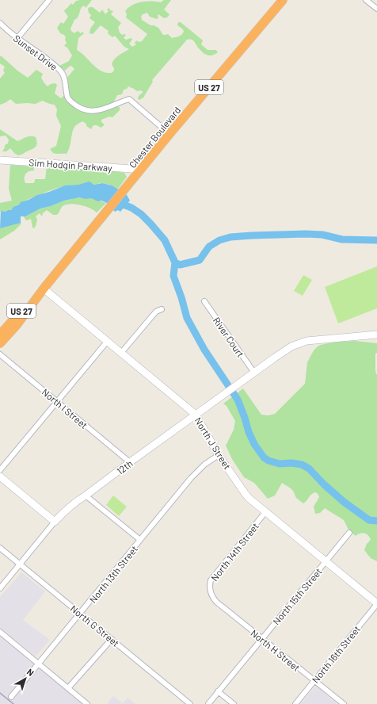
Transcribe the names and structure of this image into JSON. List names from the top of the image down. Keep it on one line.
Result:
{"streets":{"highway":["US 27","Chester Boulevard"],"street":["Sunset Drive","Sim Hodgin Parkway","River Court","North I Street","North J Street","12th","North 14th Street","North 13th Street","North 15th Street","North G Street","North H Street","North 16th Street"]},"crossings":[["Sunset Drive","Chester Boulevard"],["Chester Boulevard","Sim Hodgin Parkway"],["Chester Boulevard","North J Street"],["River Court","12th"],["North I Street","12th"],["North J Street","12th"],["North J Street","North 14th Street"],["North J Street","North 13th Street"],["North J Street","North 15th Street"],["North J Street","North 16th Street"],["North 14th Street","North H Street"],["North 13th Street","North G Street"],["North 15th Street","North H Street"],["North H Street","North 16th Street"]],"north":"top right"}
